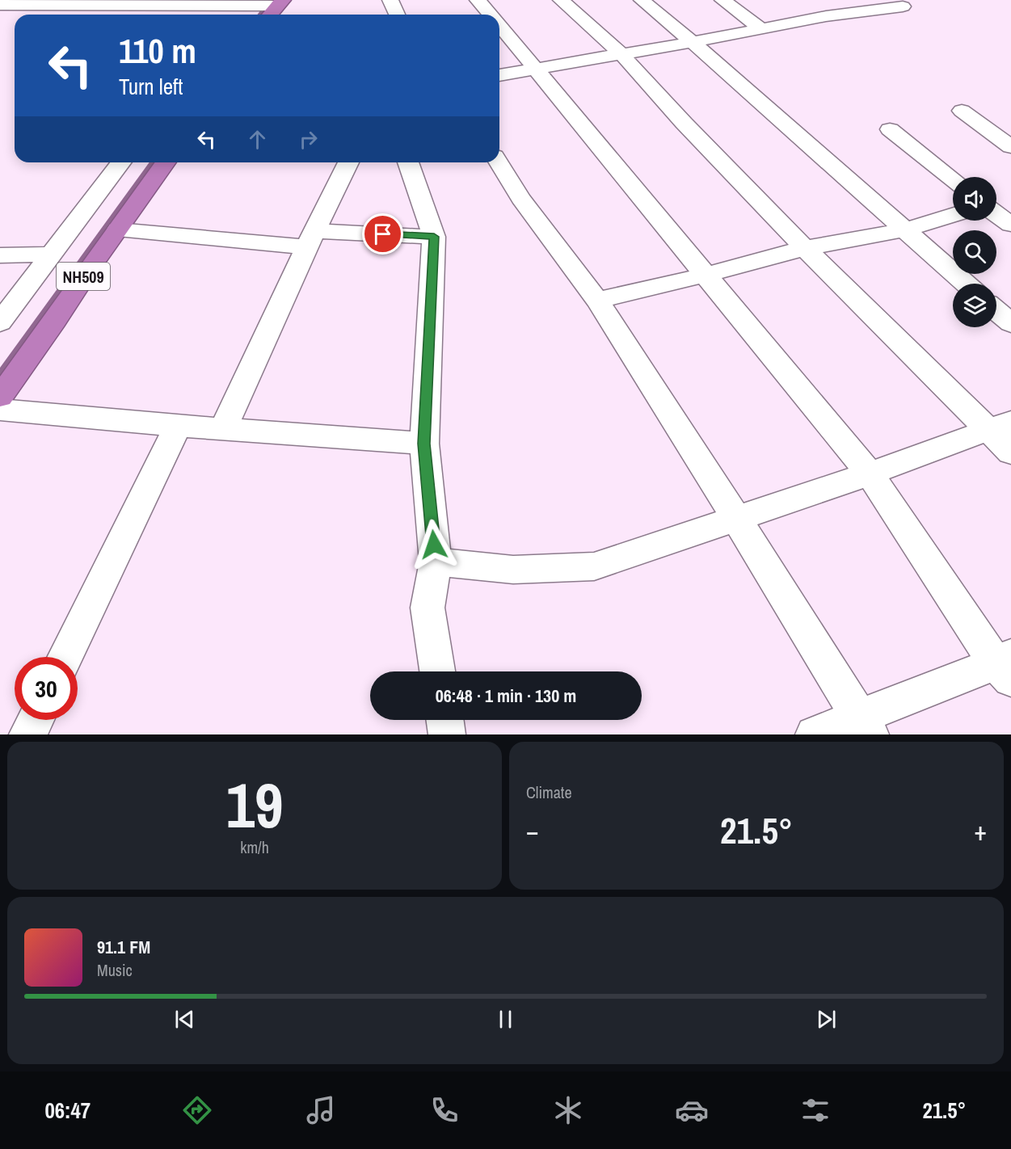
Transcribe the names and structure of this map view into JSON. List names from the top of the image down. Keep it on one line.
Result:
{"streets":{"highway":["NH509"]},"page":{"turn":["110 m","Turn left"],"limit":"30","trip":"06:48 · 1 min · 130 m","tile":[["19","km/h"],"Climate"],"heat":["−","21.5°","+"],"song":["91.1 FM","Music"],"tabs":["06:47","21.5°"]}}
